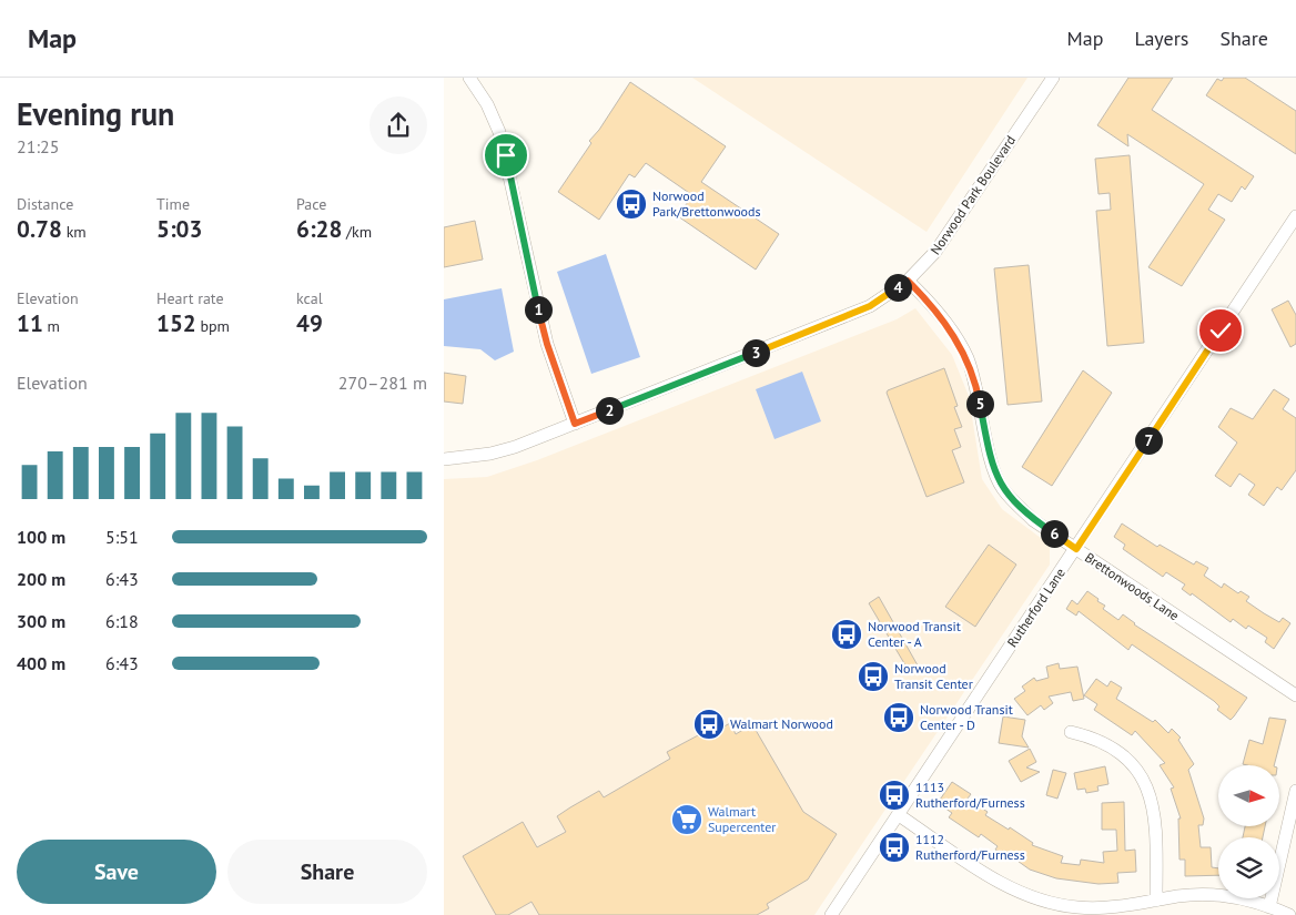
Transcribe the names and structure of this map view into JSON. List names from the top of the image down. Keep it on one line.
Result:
{"streets":{"street":["Norwood Park Boulevard","Brettonwoods Lane","Rutherford Lane"]},"crossings":[["Norwood Park Boulevard","Brettonwoods Lane"],["Brettonwoods Lane","Rutherford Lane"]],"places":{"bus stop":["Norwood Park/Brettonwoods","Norwood Transit Center - A","Norwood Transit Center","Norwood Transit Center - D","Walmart Norwood","1113 Rutherford/Furness","1112 Rutherford/Furness"],"supermarket":["Walmart Supercenter"]},"north":"right","page":{"header":"Map","nav":["Map","Layers","Share"],"heading":["Evening run","21:25"],"stats":[["Distance","0.78 km"],["Time","5:03"],["Pace","6:28 /km"],["Elevation","11 m"],["Heart rate","152 bpm"],["kcal","49"]],"pins":["4","1","3","5","2","7","6"],"chart":["Elevation","270–281 m"],"list":[{"name":"100 m","note":"5:51"},{"name":"200 m","note":"6:43"},{"name":"300 m","note":"6:18"},{"name":"400 m","note":"6:43"}],"buttons":["Save","Share"]}}
